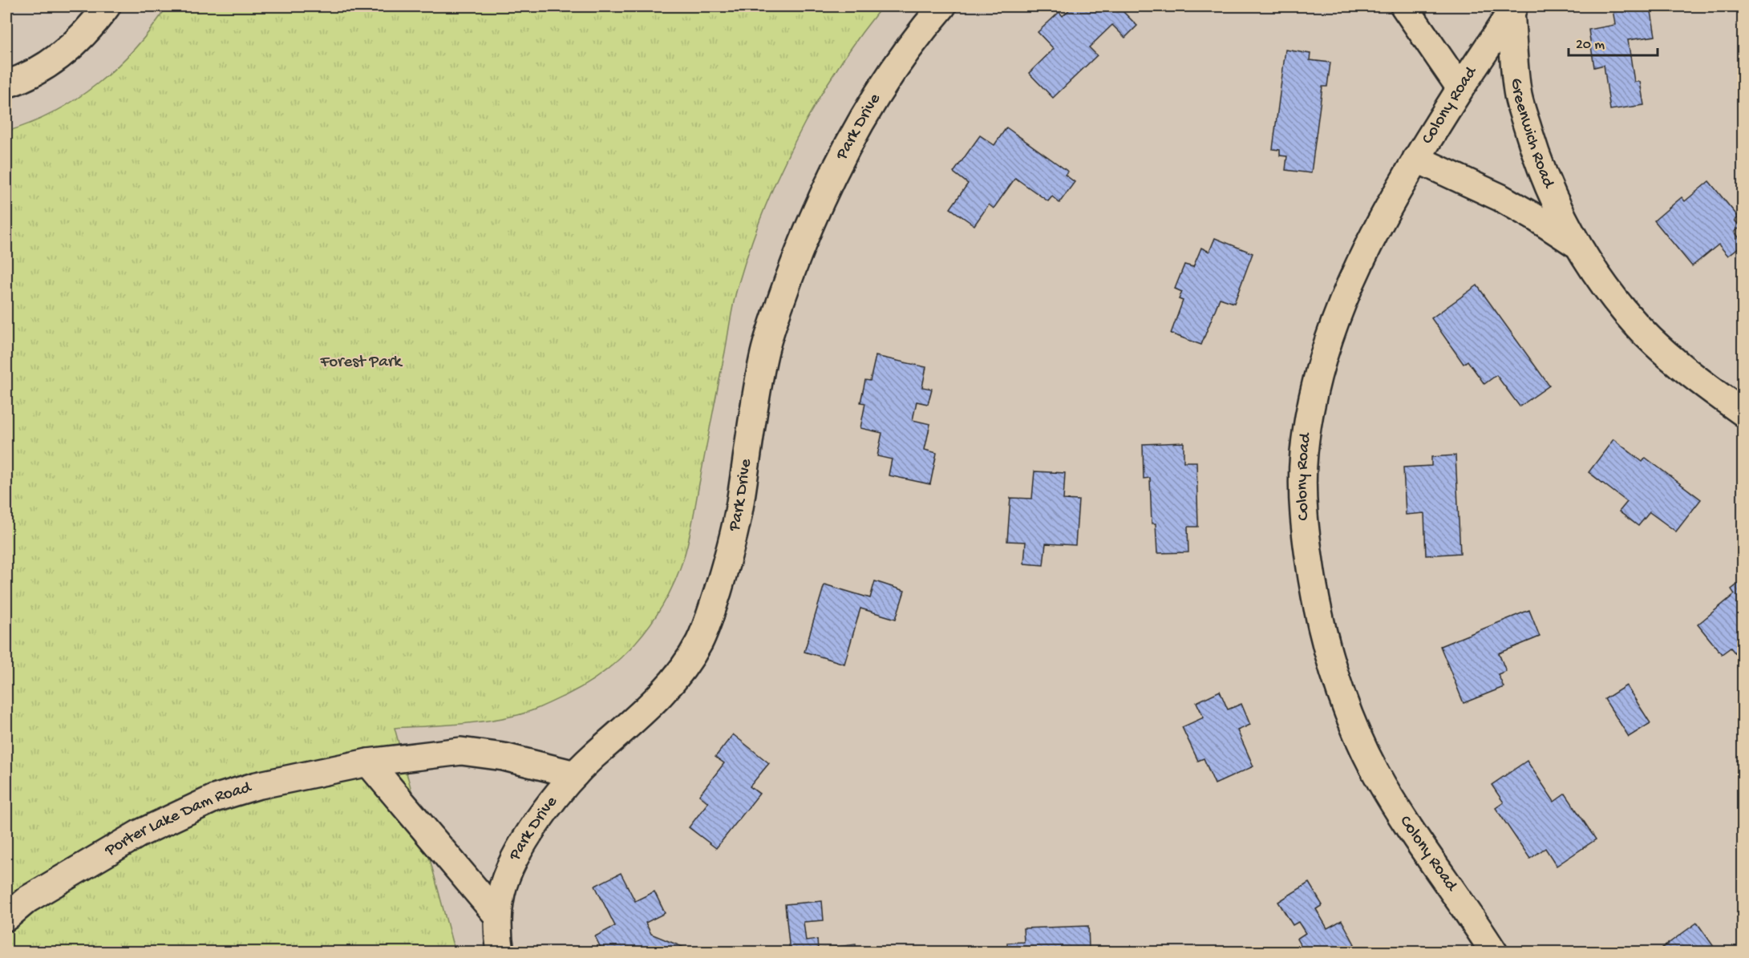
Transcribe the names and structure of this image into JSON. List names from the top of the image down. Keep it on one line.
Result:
{"streets":{"street":["Colony Road","Park Drive","Greenwich Road","Porter Lake Dam Road"]},"crossings":[["Colony Road","Greenwich Road"],["Park Drive","Porter Lake Dam Road"]],"parks":["Forest Park"],"scale_bar":"20 m"}
